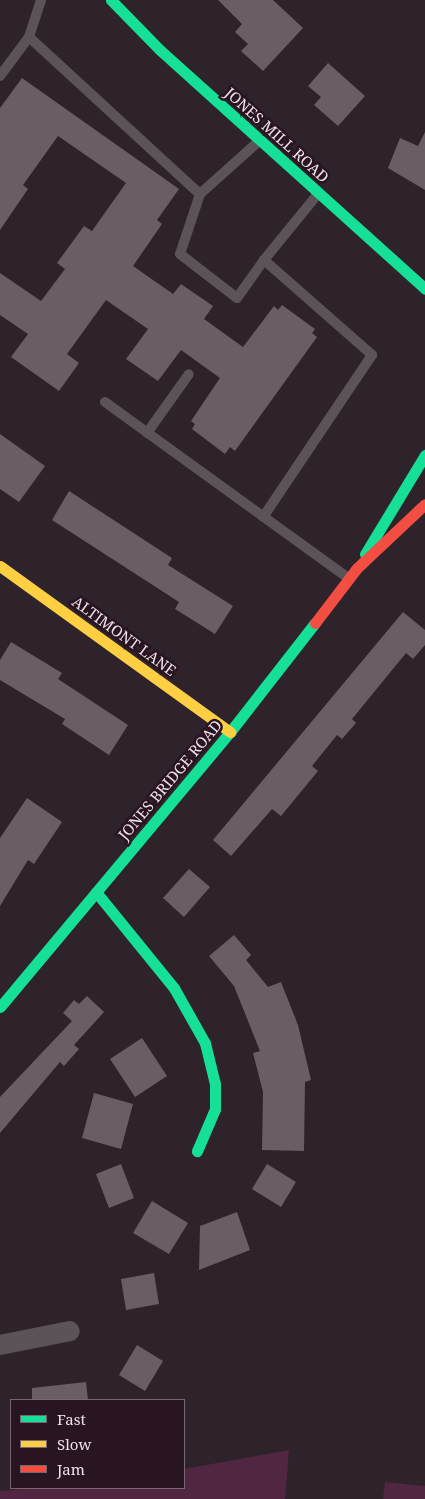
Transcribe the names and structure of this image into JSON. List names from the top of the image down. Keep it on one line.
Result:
{"streets":{"street":["JONES MILL ROAD","ALTIMONT LANE","JONES BRIDGE ROAD"]},"crossings":[["ALTIMONT LANE","JONES BRIDGE ROAD"]],"legend":["Fast","Slow","Jam"]}
